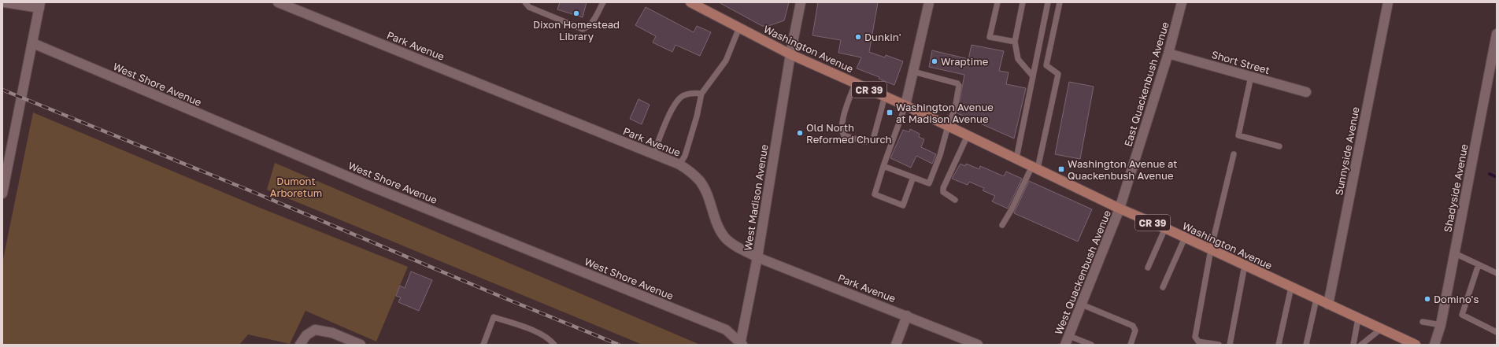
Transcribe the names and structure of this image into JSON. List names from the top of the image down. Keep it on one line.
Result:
{"streets":{"main road":["Washington Avenue","CR 39"],"street":["Park Avenue","Short Street","West Shore Avenue","East Quackenbush Avenue","Sunnyside Avenue","Shadyside Avenue","West Madison Avenue","West Quackenbush Avenue"]},"crossings":[["Park Avenue","West Madison Avenue"],["Washington Avenue","East Quackenbush Avenue"],["Washington Avenue","Sunnyside Avenue"],["Washington Avenue","West Madison Avenue"],["Washington Avenue","West Quackenbush Avenue"],["Short Street","East Quackenbush Avenue"],["West Shore Avenue","West Madison Avenue"],["East Quackenbush Avenue","West Quackenbush Avenue"]],"parks":["Dumont Arboretum"],"places":{"other":["Dixon Homestead Library","Dunkin'","Wraptime","Old North Reformed Church","Domino's"],"transit":["Washington Avenue at Madison Avenue","Washington Avenue at Quackenbush Avenue"]}}
